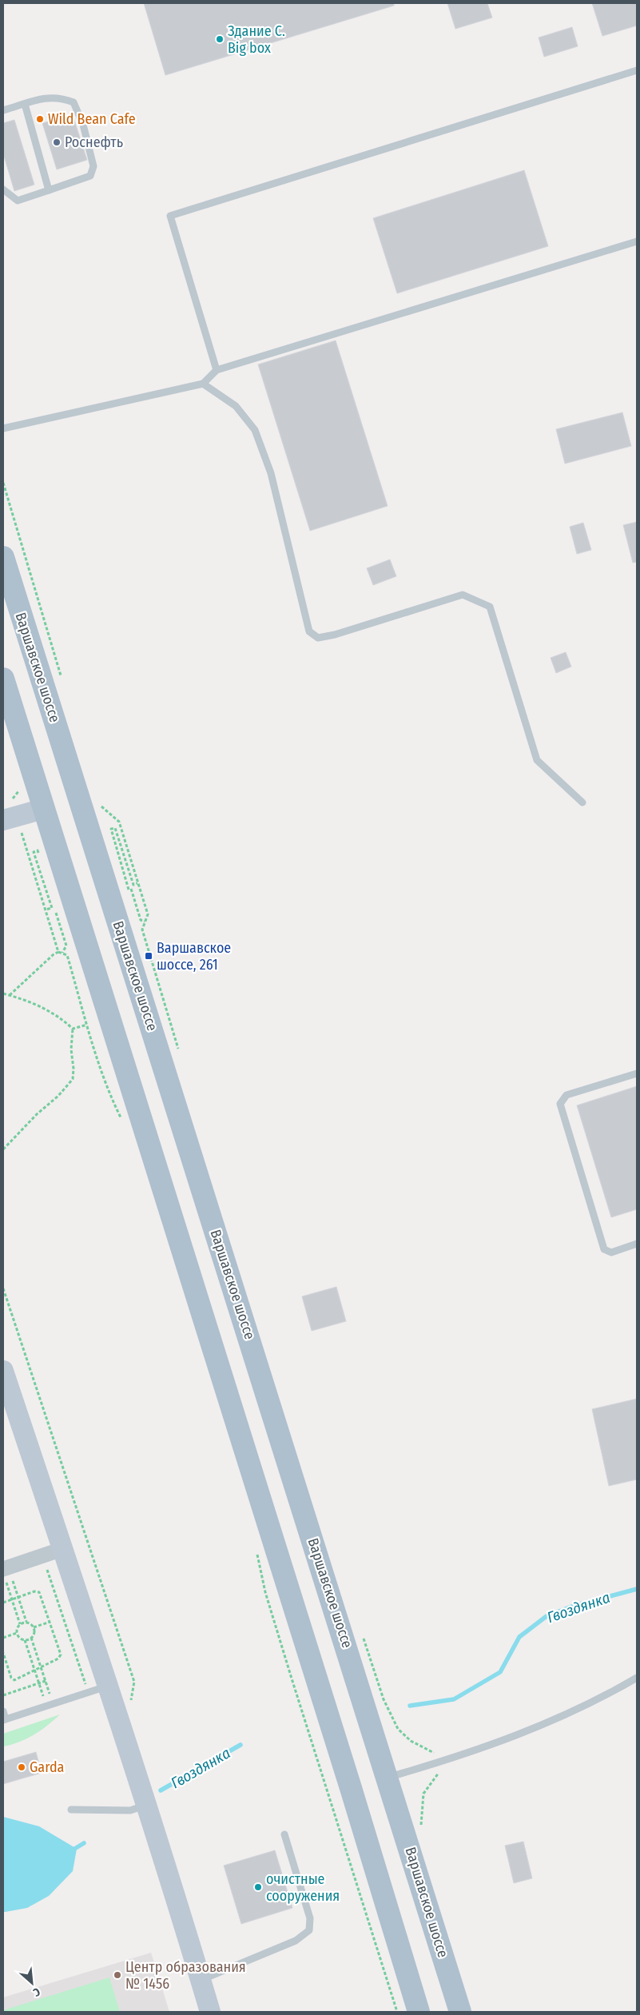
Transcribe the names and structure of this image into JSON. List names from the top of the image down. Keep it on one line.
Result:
{"streets":{"main road":["Варшавское шоссе"]},"water":["Гвоздянка"],"places":{"other":["Здание C. Big box","Wild Bean Cafe","Роснефть","Garda","очистные сооружения","Центр образования № 1456"],"transit":["Варшавское шоссе, 261"]},"north":"bottom right"}
